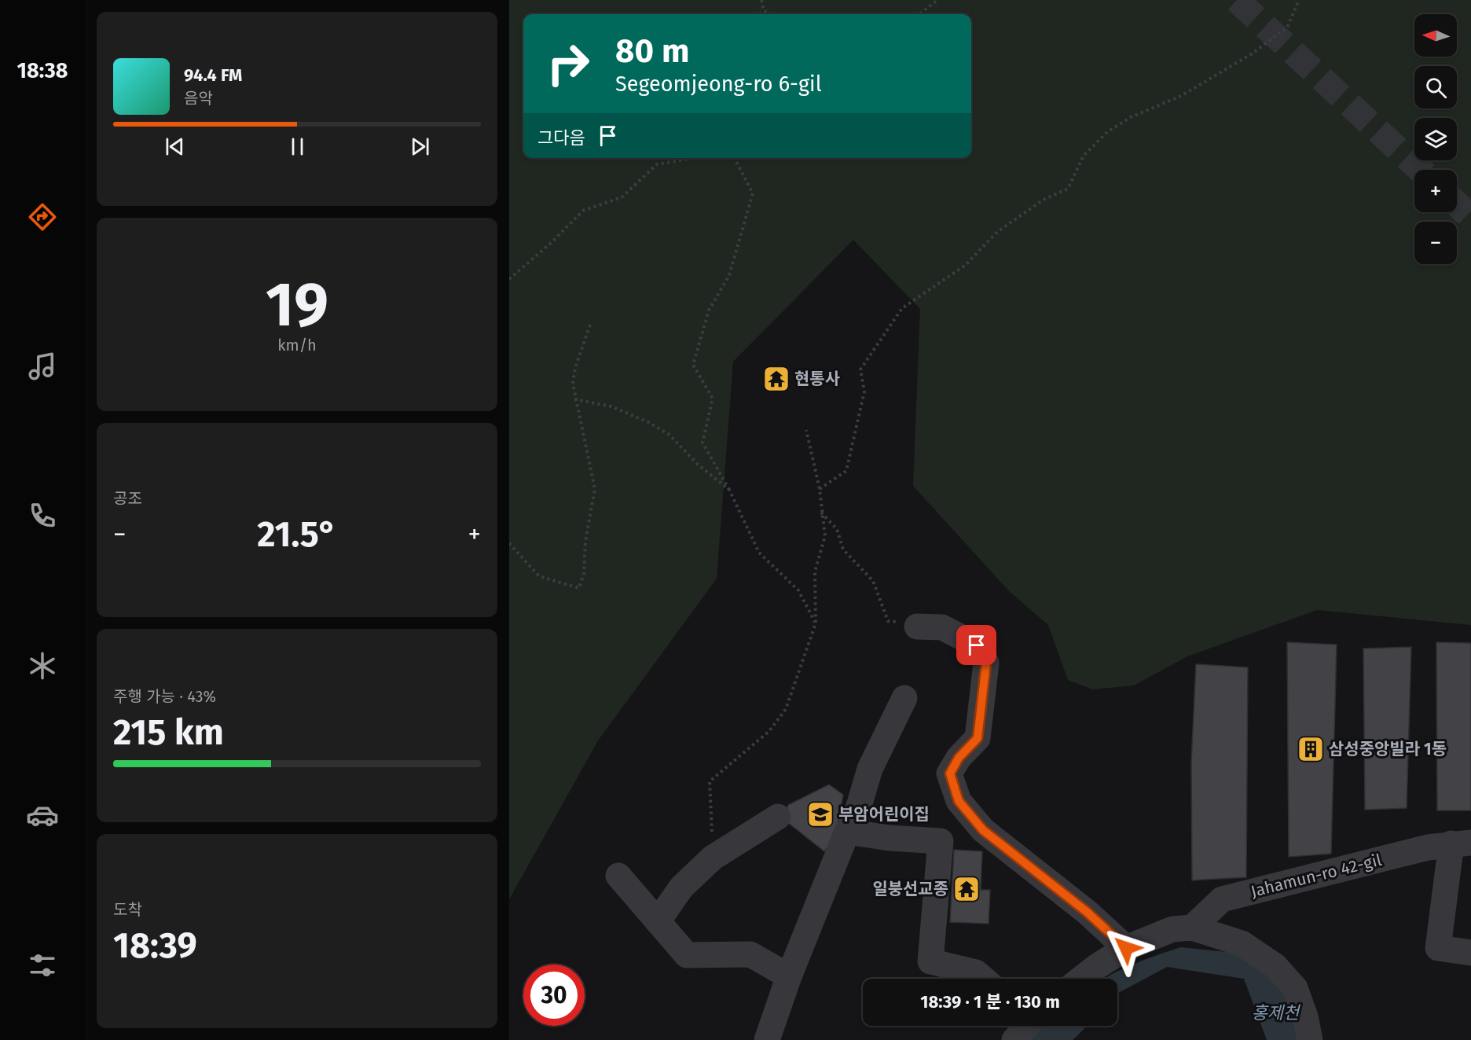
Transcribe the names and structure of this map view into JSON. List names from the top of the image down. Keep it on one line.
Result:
{"streets":{"street":["Jahamun-ro 42-gil"]},"water":["홍제천"],"places":{"temple":["현통사","일붕선교종"],"building":["삼성중앙빌라 1동"],"school or university":["부암어린이집"]},"north":"left","page":{"tabs":"18:38","map_buttons":["+","−"],"turn":["80 m","Segeomjeong-ro 6-gil"],"song":["94.4 FM","음악"],"then":"그다음","tile":[["19","km/h"],"공조",["주행 가능 · 43%","215 km"],["도착","18:39"]],"heat":["−","21.5°","+"],"limit":"30","trip":"18:39 · 1 분 · 130 m"}}
